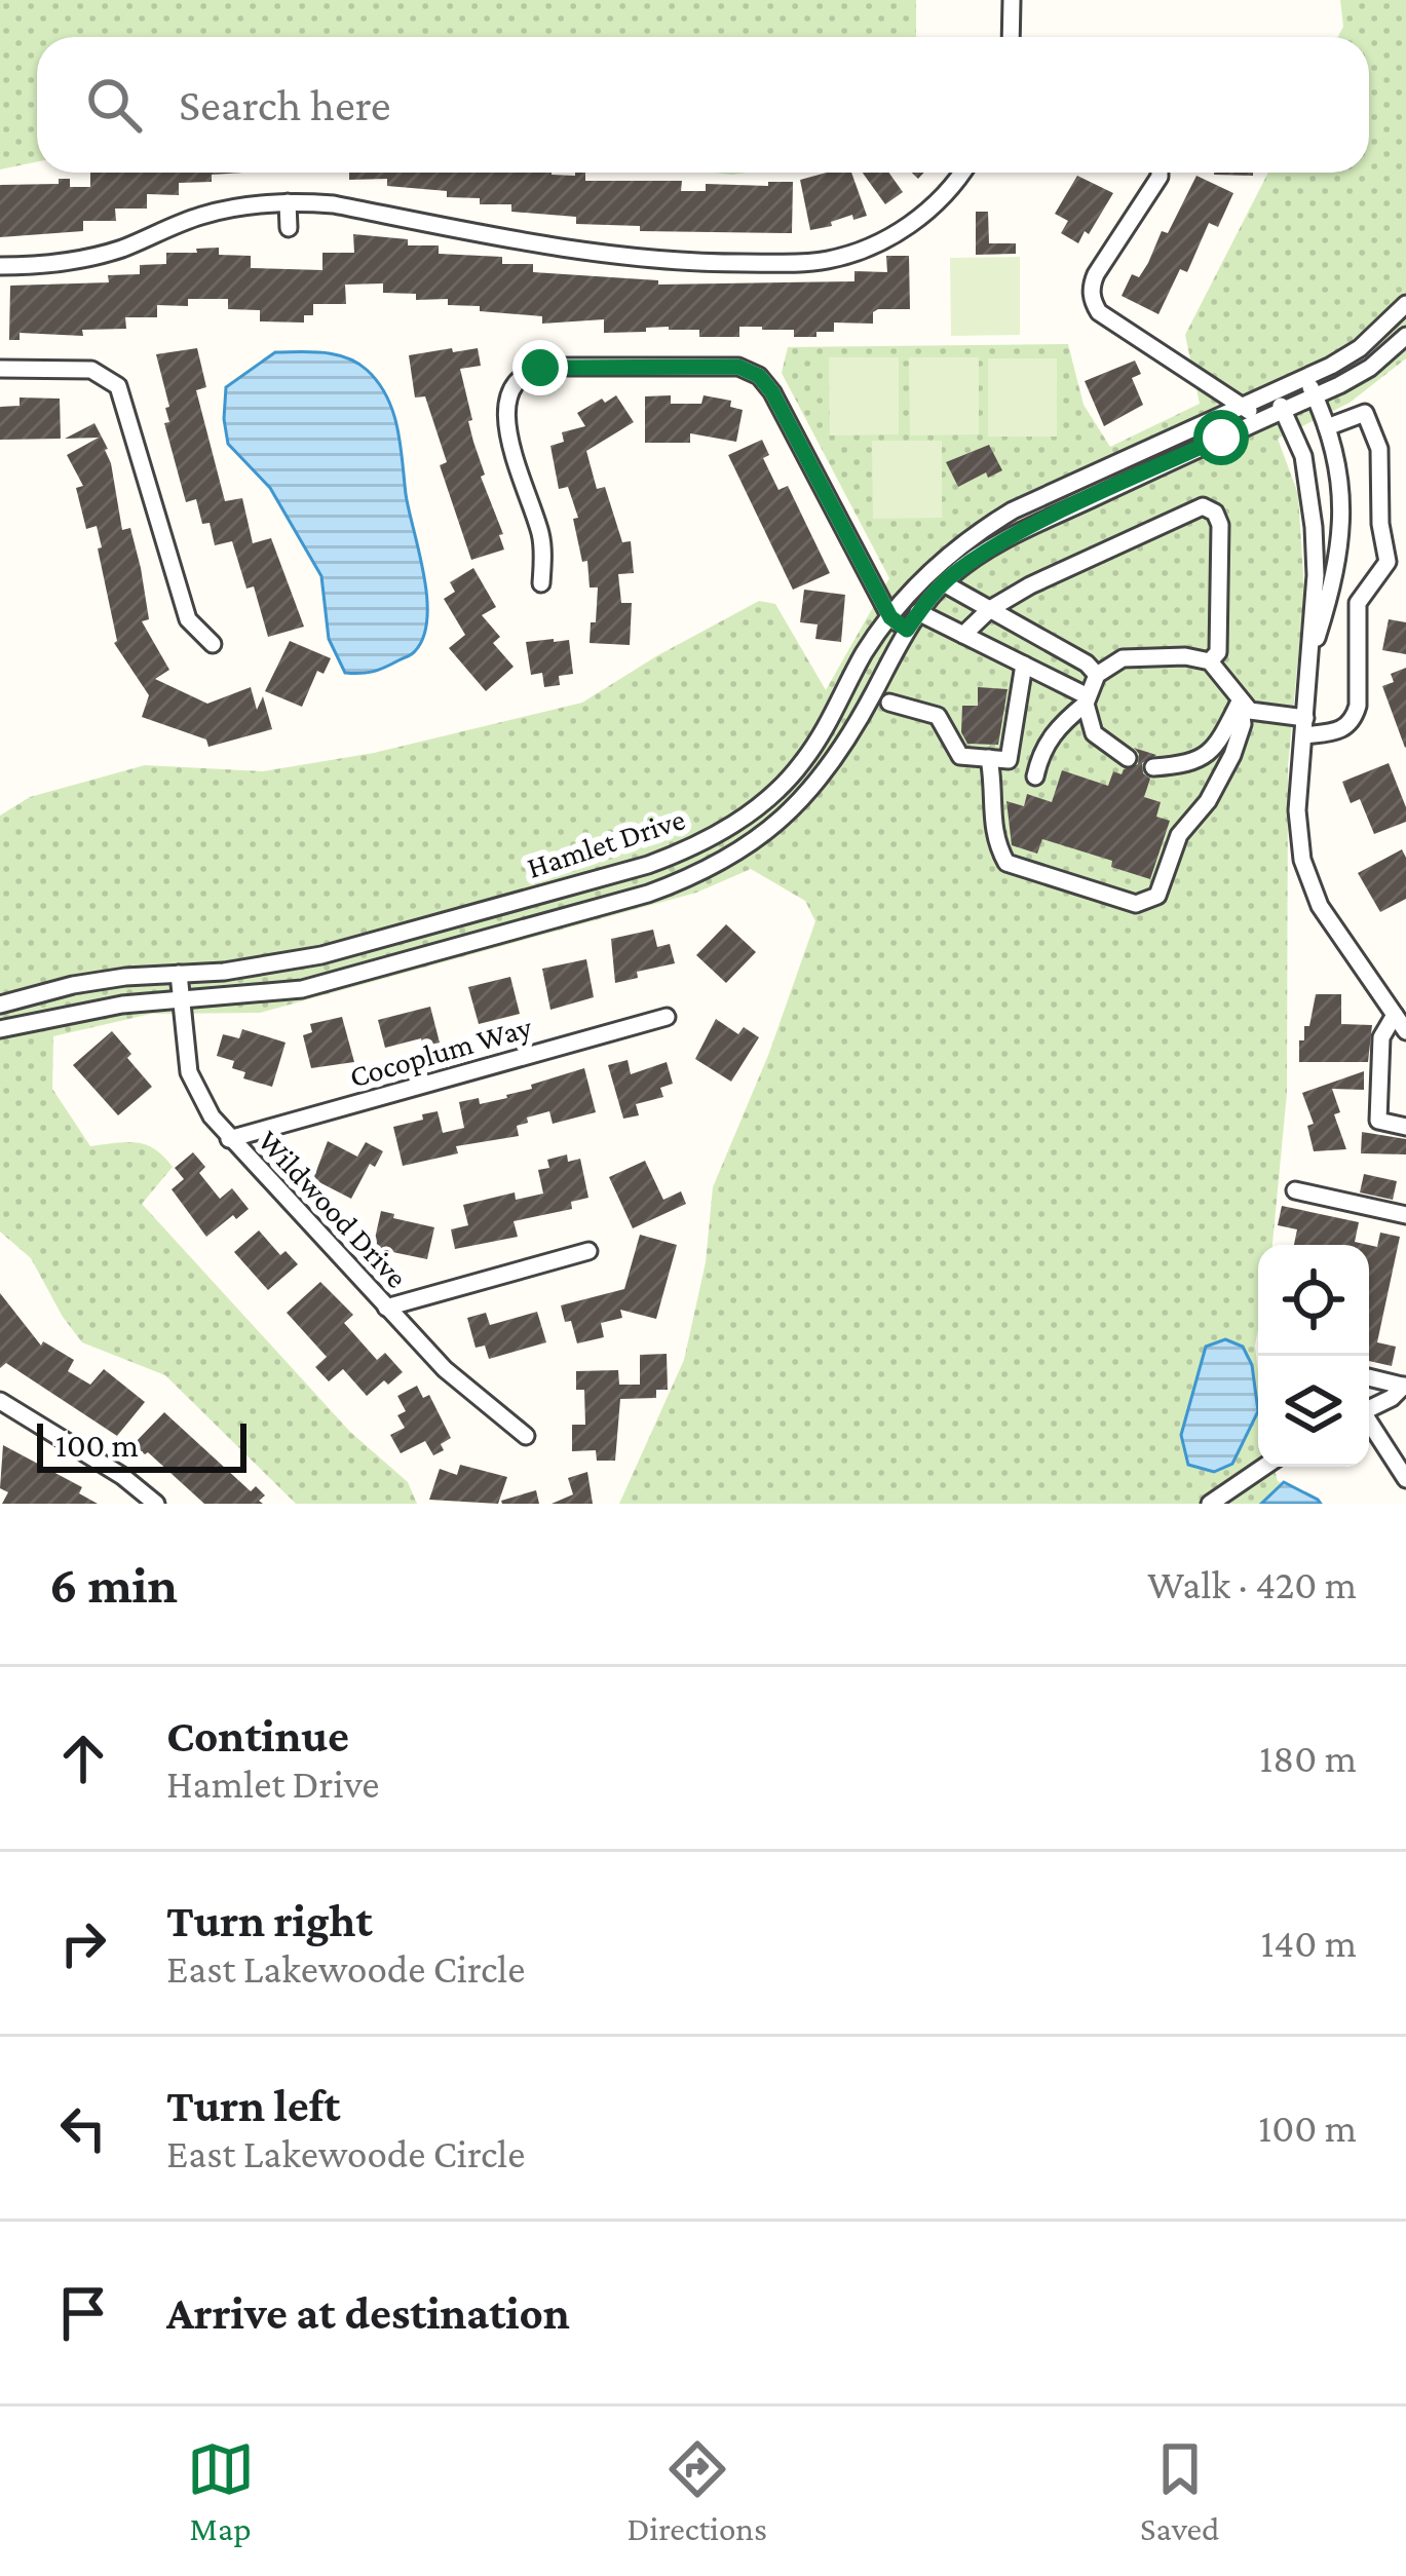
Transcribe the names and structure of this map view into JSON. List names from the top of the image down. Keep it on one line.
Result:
{"streets":{"street":["Hamlet Drive","Cocoplum Way","Wildwood Drive"]},"crossings":[["Hamlet Drive","Wildwood Drive"],["Cocoplum Way","Wildwood Drive"]],"scale_bar":"100 m","page":{"search":"Search here","scale":"100 m","heading":["6 min","Walk · 420 m"],"list":[["Continue","Hamlet Drive","180 m"],["Turn right","East Lakewoode Circle","140 m"],["Turn left","East Lakewoode Circle","100 m"],"Arrive at destination"],"nav":["Map","Directions","Saved"]}}
